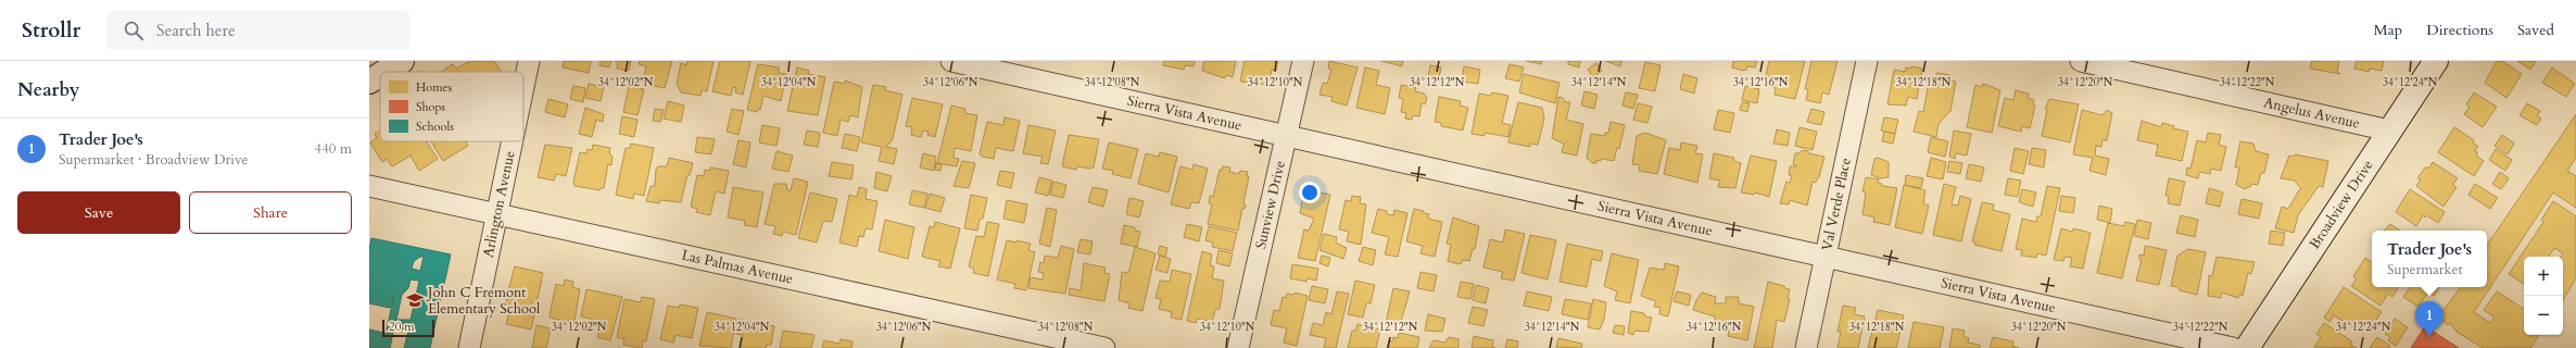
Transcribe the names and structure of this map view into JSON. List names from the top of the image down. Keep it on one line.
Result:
{"streets":{"street":["Angelus Avenue","Sierra Vista Avenue","Arlington Avenue","Sunview Drive","Val Verde Place","Broadview Drive","Las Palmas Avenue"]},"crossings":[["Angelus Avenue","Broadview Drive"],["Sierra Vista Avenue","Sunview Drive"],["Sierra Vista Avenue","Val Verde Place"],["Arlington Avenue","Las Palmas Avenue"]],"places":{"school or university":["John C Fremont Elementary School"]},"legend":["Homes","Shops","Schools"],"scale_bar":"20 m","page":{"header":"Strollr","search":"Search here","nav":["Map","Directions","Saved"],"heading":"Nearby","list":[{"mark":"1","name":"Trader Joe's","note":"Supermarket · Broadview Drive","value":"440 m"}],"buttons":["Save","Share"],"popup":["Trader Joe's","Supermarket"],"map_buttons":["+","−"],"pins":"1","scale":"20 m"},"coordinates":["34°12'02\"N","34°12'04\"N","34°12'06\"N","34°12'08\"N","34°12'10\"N","34°12'14\"N","34°12'16\"N","34°12'18\"N","34°12'20\"N","34°12'22\"N","34°12'24\"N","34°12'12\"N"]}
